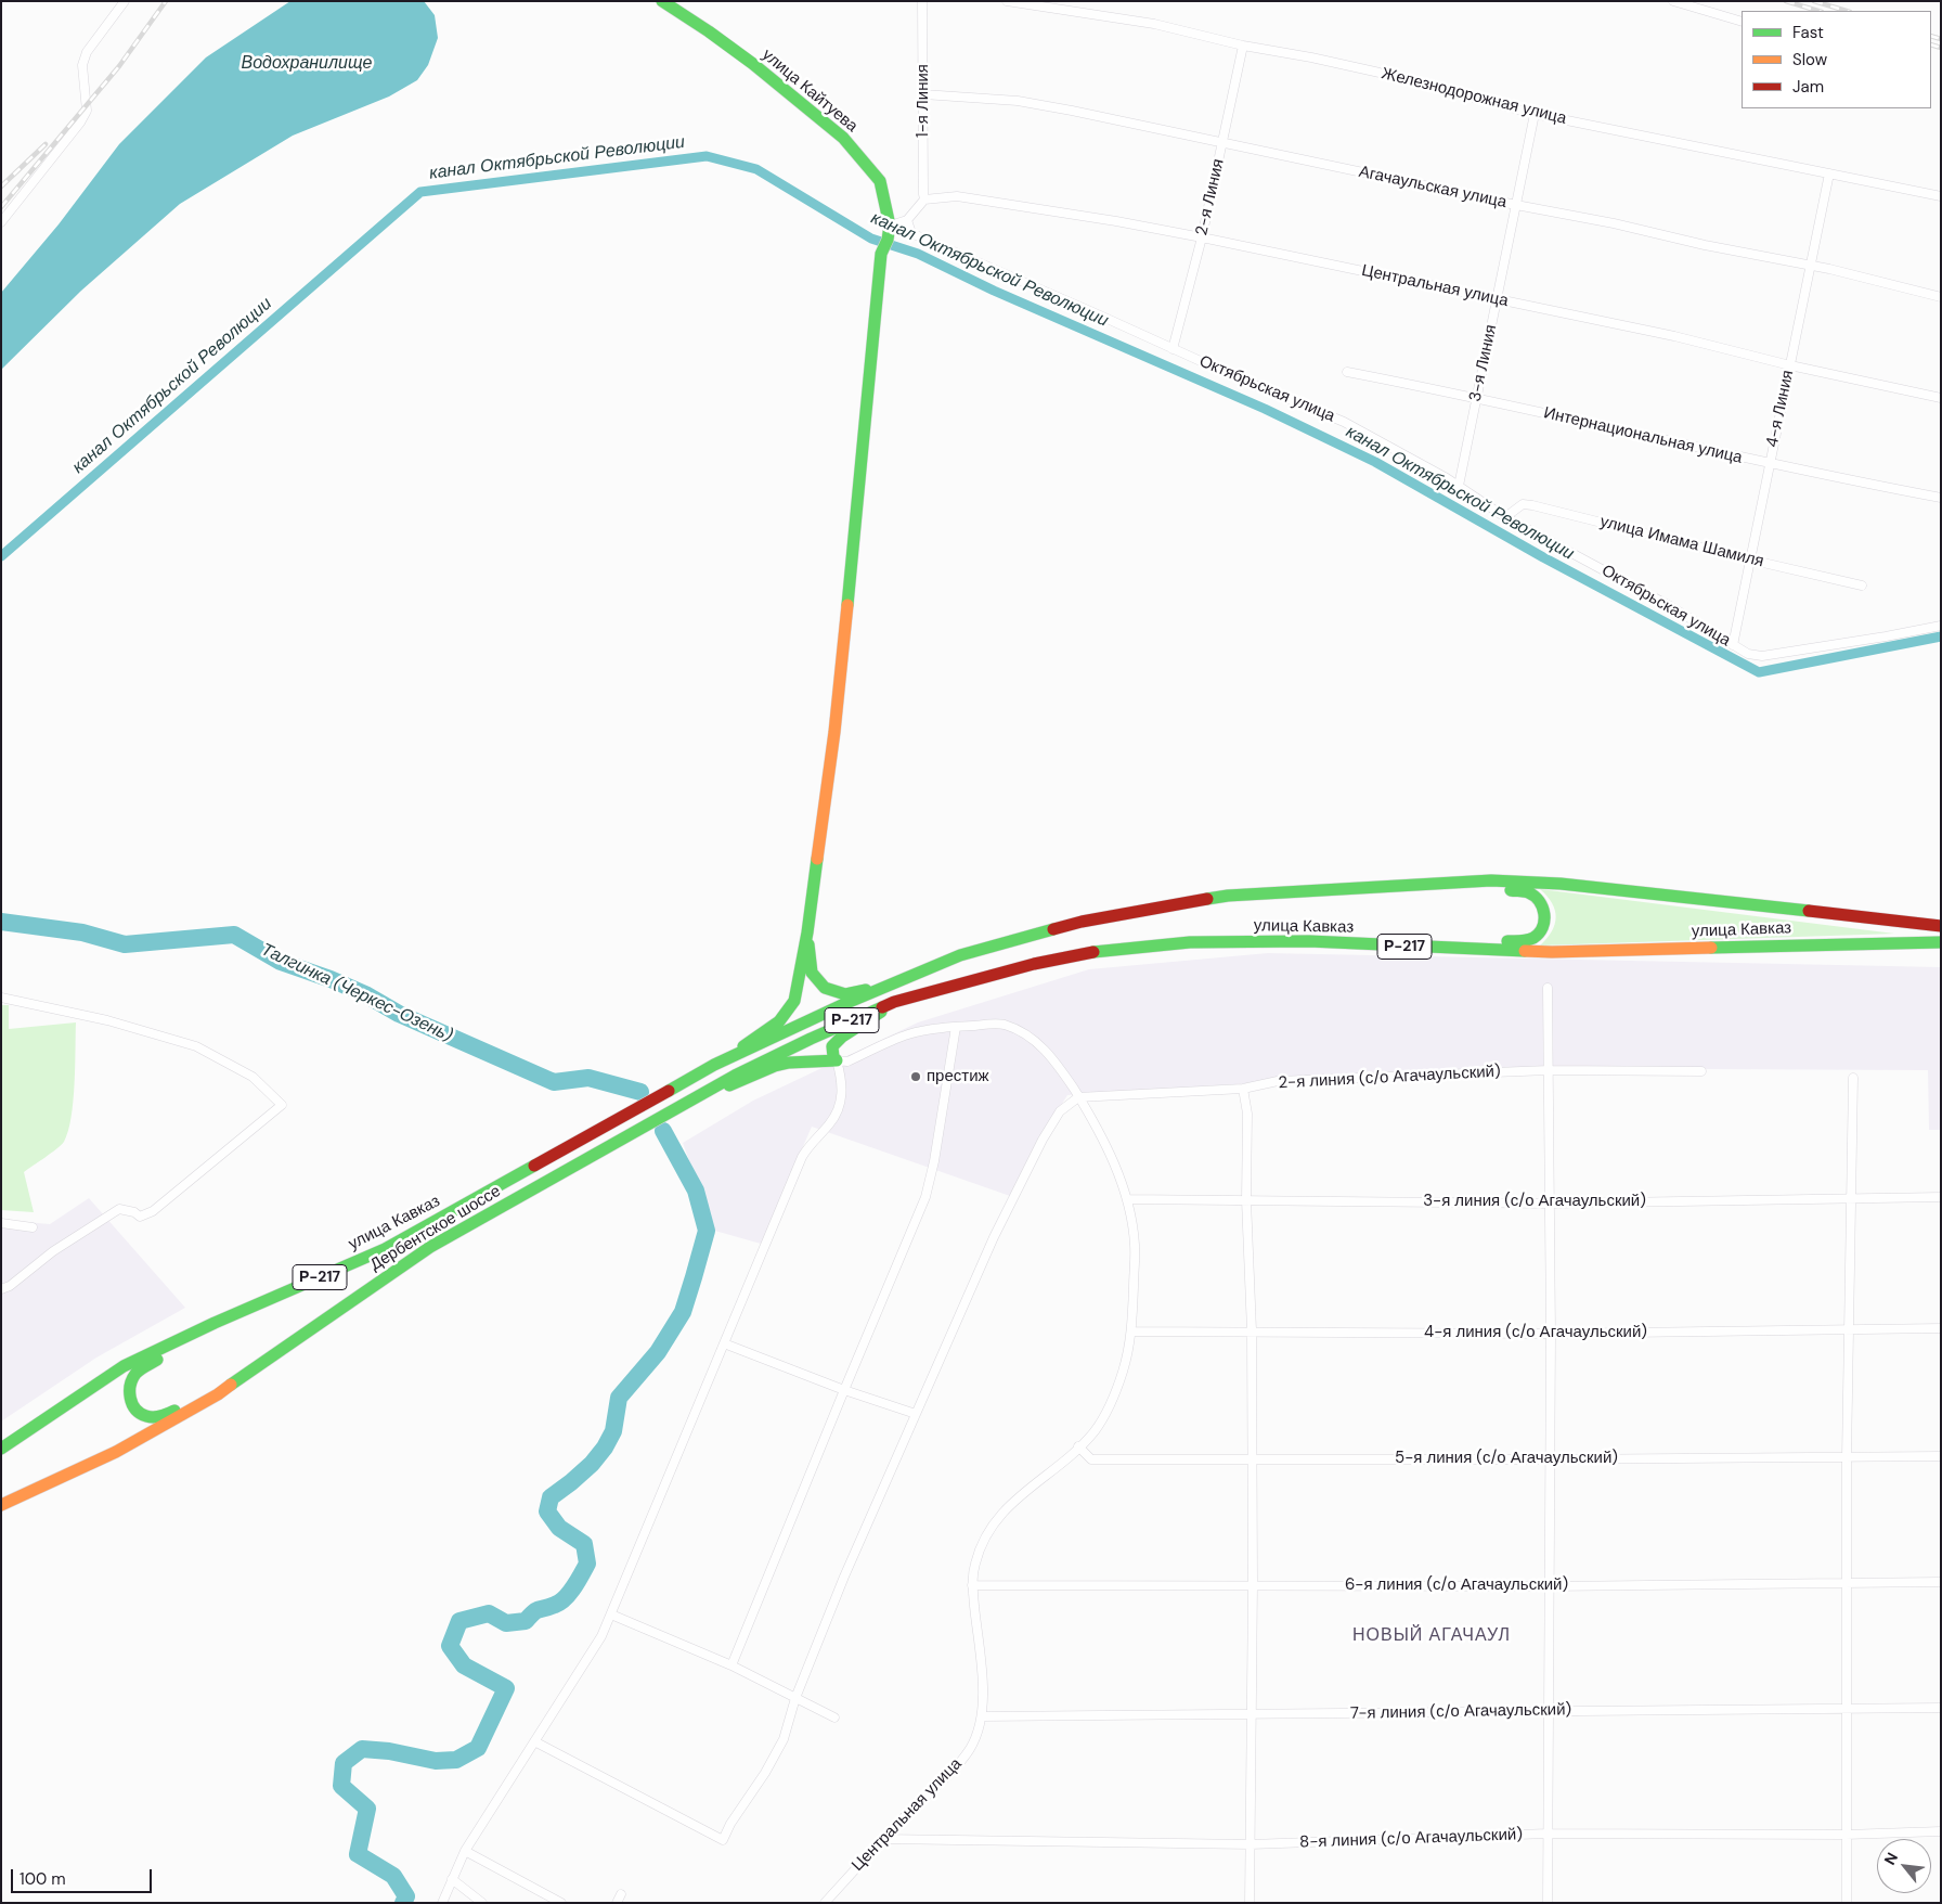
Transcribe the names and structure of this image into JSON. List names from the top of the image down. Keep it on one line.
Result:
{"streets":{"main road":["улица Кайтуева","улица Кавказ","Р-217","Дербентское шоссе"],"street":["Железнодорожная улица","1-я Линия","Агачаульская улица","2-я Линия","Центральная улица","3-я Линия","Октябрьская улица","4-я Линия","Интернациональная улица","улица Имама Шамиля","2-я линия (с/о Агачаульский)","3-я линия (с/о Агачаульский)","4-я линия (с/о Агачаульский)","5-я линия (с/о Агачаульский)","6-я линия (с/о Агачаульский)","7-я линия (с/о Агачаульский)","8-я линия (с/о Агачаульский)"]},"crossings":[["Железнодорожная улица","2-я Линия"],["Железнодорожная улица","3-я Линия"],["Железнодорожная улица","4-я Линия"],["1-я Линия","Агачаульская улица"],["1-я Линия","Центральная улица"],["Агачаульская улица","2-я Линия"],["Агачаульская улица","3-я Линия"],["Агачаульская улица","4-я Линия"],["2-я Линия","Центральная улица"],["2-я Линия","Октябрьская улица"],["Центральная улица","3-я Линия"],["Центральная улица","4-я Линия"],["Центральная улица","2-я линия (с/о Агачаульский)"],["Центральная улица","3-я линия (с/о Агачаульский)"],["Центральная улица","4-я линия (с/о Агачаульский)"],["Центральная улица","5-я линия (с/о Агачаульский)"],["Центральная улица","6-я линия (с/о Агачаульский)"],["Центральная улица","7-я линия (с/о Агачаульский)"],["Центральная улица","8-я линия (с/о Агачаульский)"],["3-я Линия","Октябрьская улица"],["3-я Линия","Интернациональная улица"],["Октябрьская улица","4-я Линия"],["Октябрьская улица","улица Имама Шамиля"],["4-я Линия","Интернациональная улица"],["4-я Линия","улица Имама Шамиля"],["улица Кавказ","Дербентское шоссе"]],"districts":["НОВЫЙ АГАЧАУЛ"],"water":["Водохранилище","канал Октябрьской Революции","Талгинка (Черкес-Озень)"],"places":["престиж"],"legend":["Fast","Slow","Jam"],"scale_bar":"100 m","north":"top left"}
